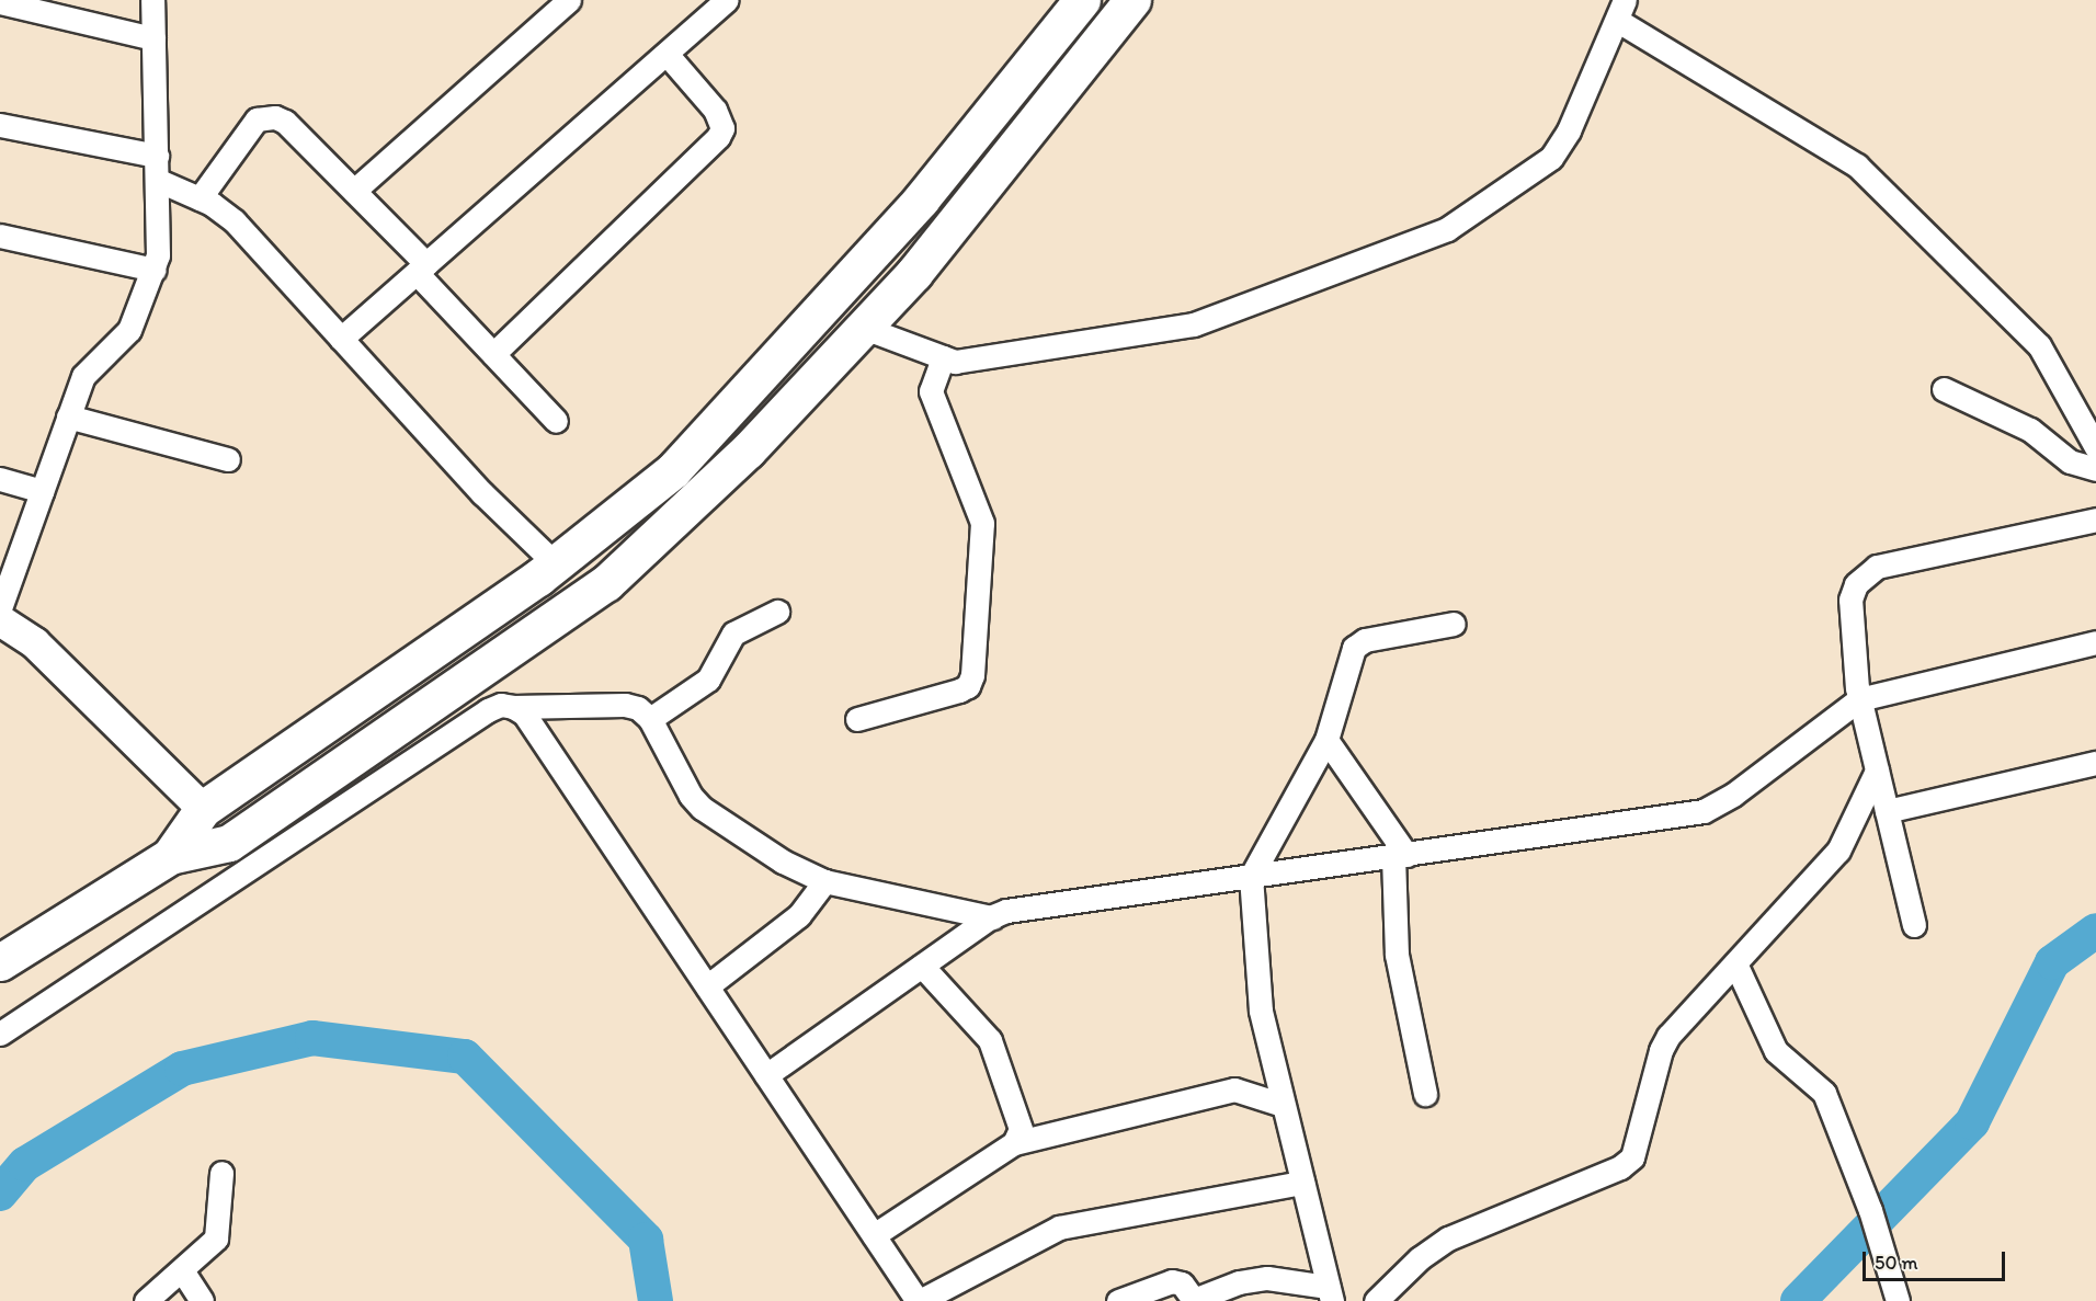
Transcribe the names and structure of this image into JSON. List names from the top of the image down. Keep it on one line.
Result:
{"scale_bar":"50 m"}
